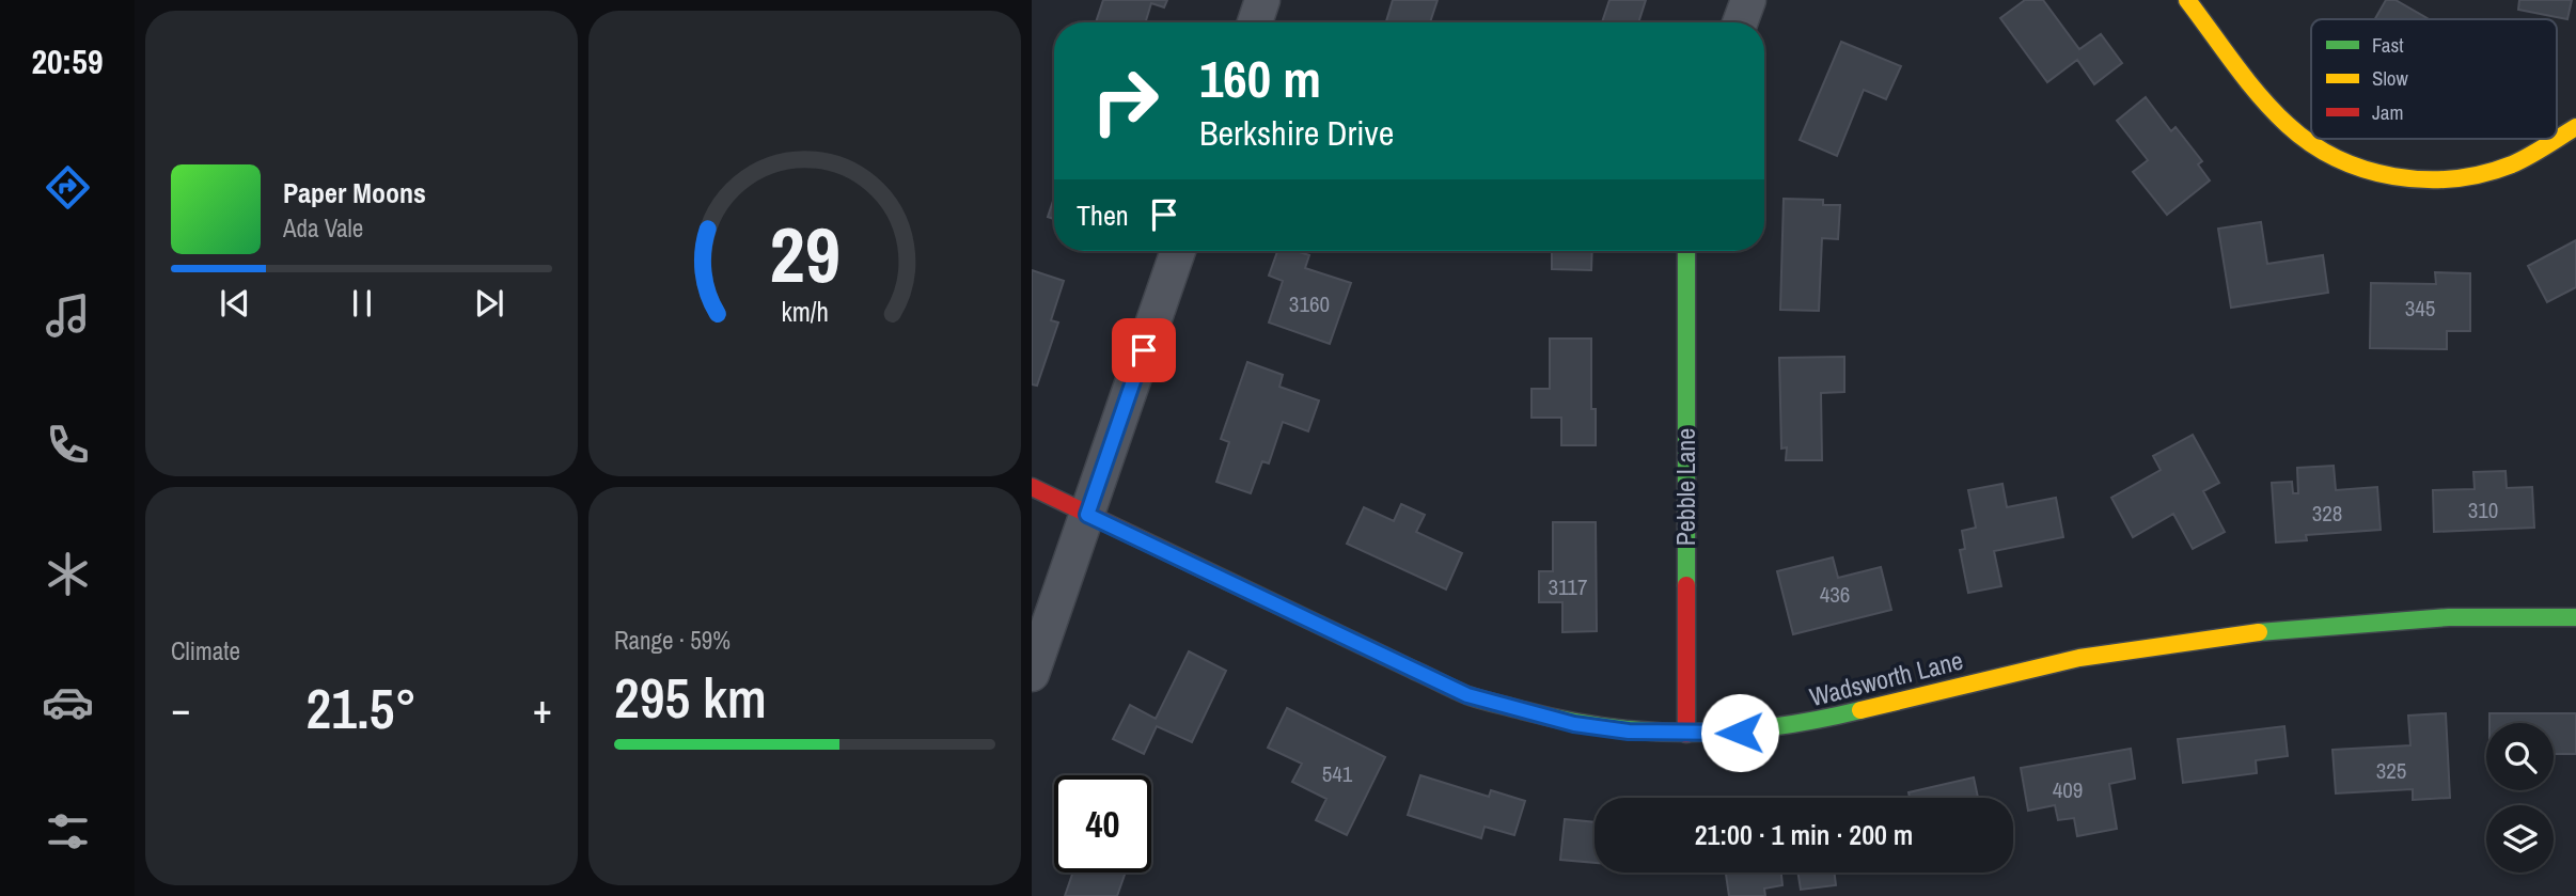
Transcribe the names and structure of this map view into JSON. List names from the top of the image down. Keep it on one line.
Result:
{"streets":{"street":["Pebble Lane","Wadsworth Lane"]},"crossings":[["Pebble Lane","Wadsworth Lane"]],"house_numbers":["3160","345","310","328","3117","436","325","541","409"],"legend":["Fast","Slow","Jam"],"page":{"tabs":"20:59","turn":["160 m","Berkshire Drive"],"song":["Paper Moons","Ada Vale"],"then":"Then","tile":["Climate",["Range · 59%","295 km"]],"heat":["−","21.5°","+"],"limit":"40","trip":"21:00 · 1 min · 200 m","gauge":["29","km/h"]}}
